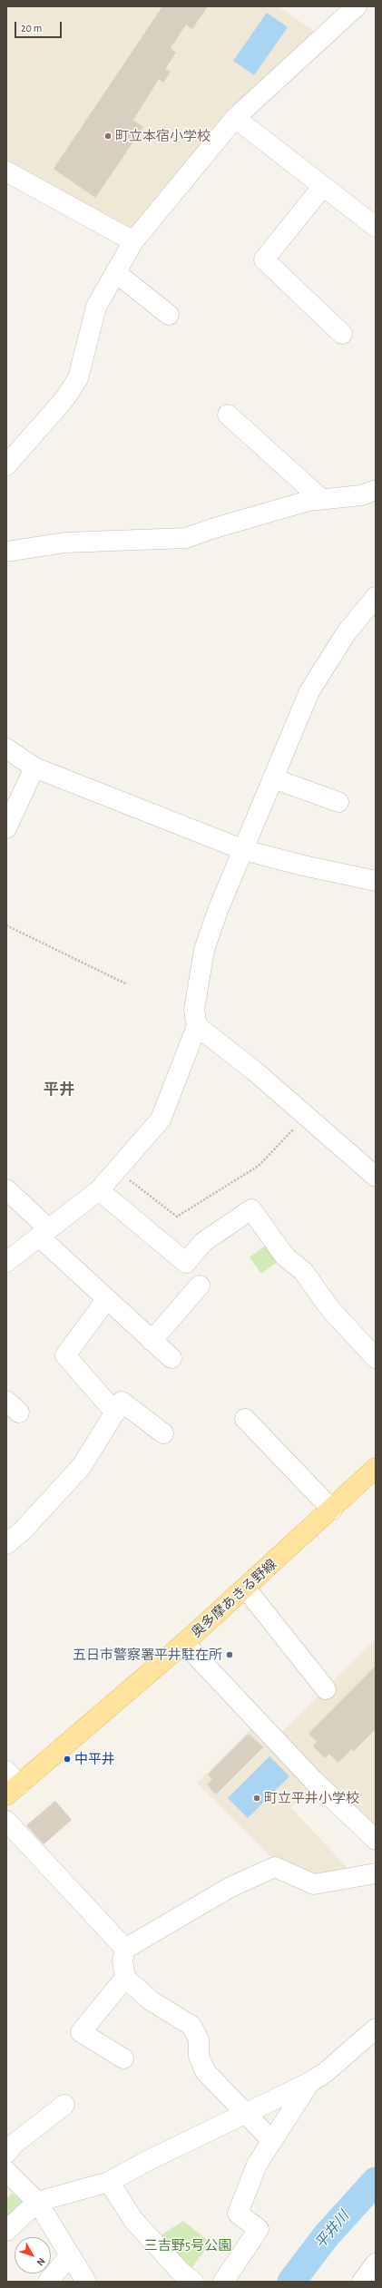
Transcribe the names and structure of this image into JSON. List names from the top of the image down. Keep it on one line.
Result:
{"streets":{"main road":["奥多摩あきる野線"]},"districts":["平井"],"water":["平井川"],"parks":["三吉野5号公園"],"places":["町立本宿小学校","五日市警察署平井駐在所","中平井","町立平井小学校"],"scale_bar":"20 m","north":"bottom right"}
